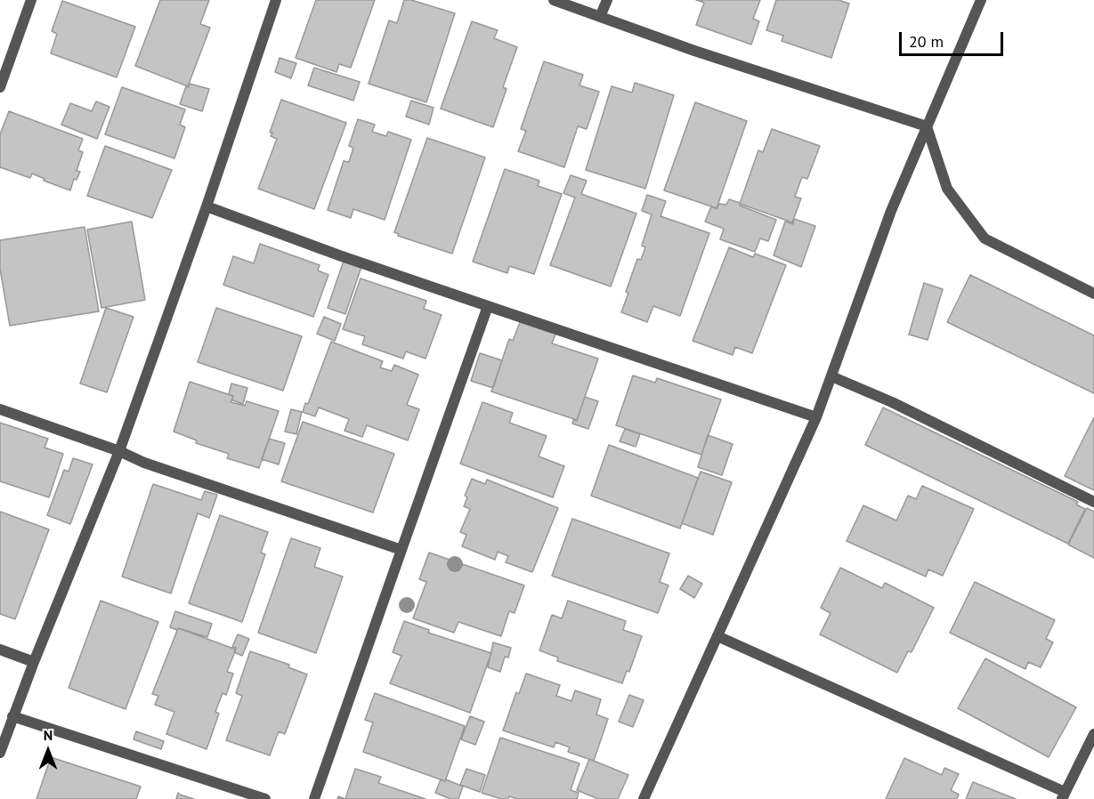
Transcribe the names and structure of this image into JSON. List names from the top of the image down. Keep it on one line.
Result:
{"scale_bar":"20 m","north":"top"}
